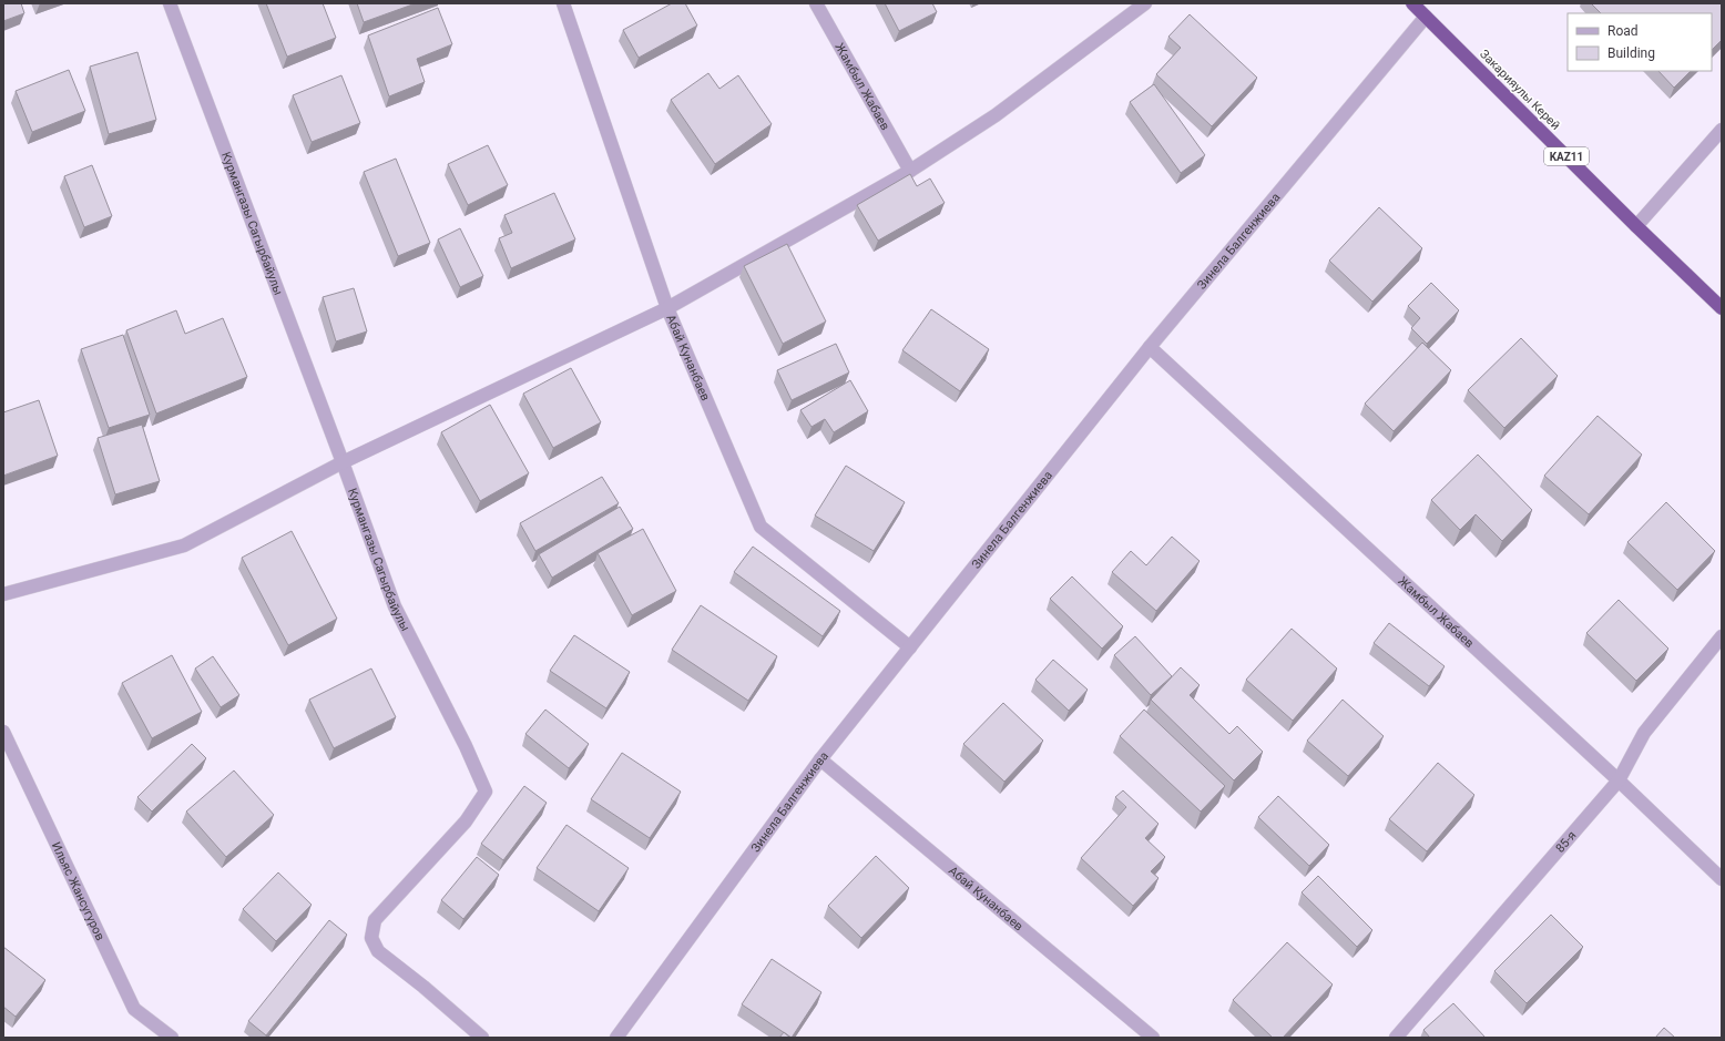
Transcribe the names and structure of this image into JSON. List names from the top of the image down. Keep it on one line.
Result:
{"streets":{"highway":["Закарияулы Керей","KAZ11"],"street":["Жамбыл Жабаев","Курмангазы Сагырбайулы","Зинела Балгенжиева","Абай Кунанбаев","85-я","Ильяс Жансугуров"]},"crossings":[["Жамбыл Жабаев","Зинела Балгенжиева"],["Жамбыл Жабаев","85-я"],["Закарияулы Керей","Зинела Балгенжиева"],["Зинела Балгенжиева","Абай Кунанбаев"]],"legend":["Road","Building"]}
